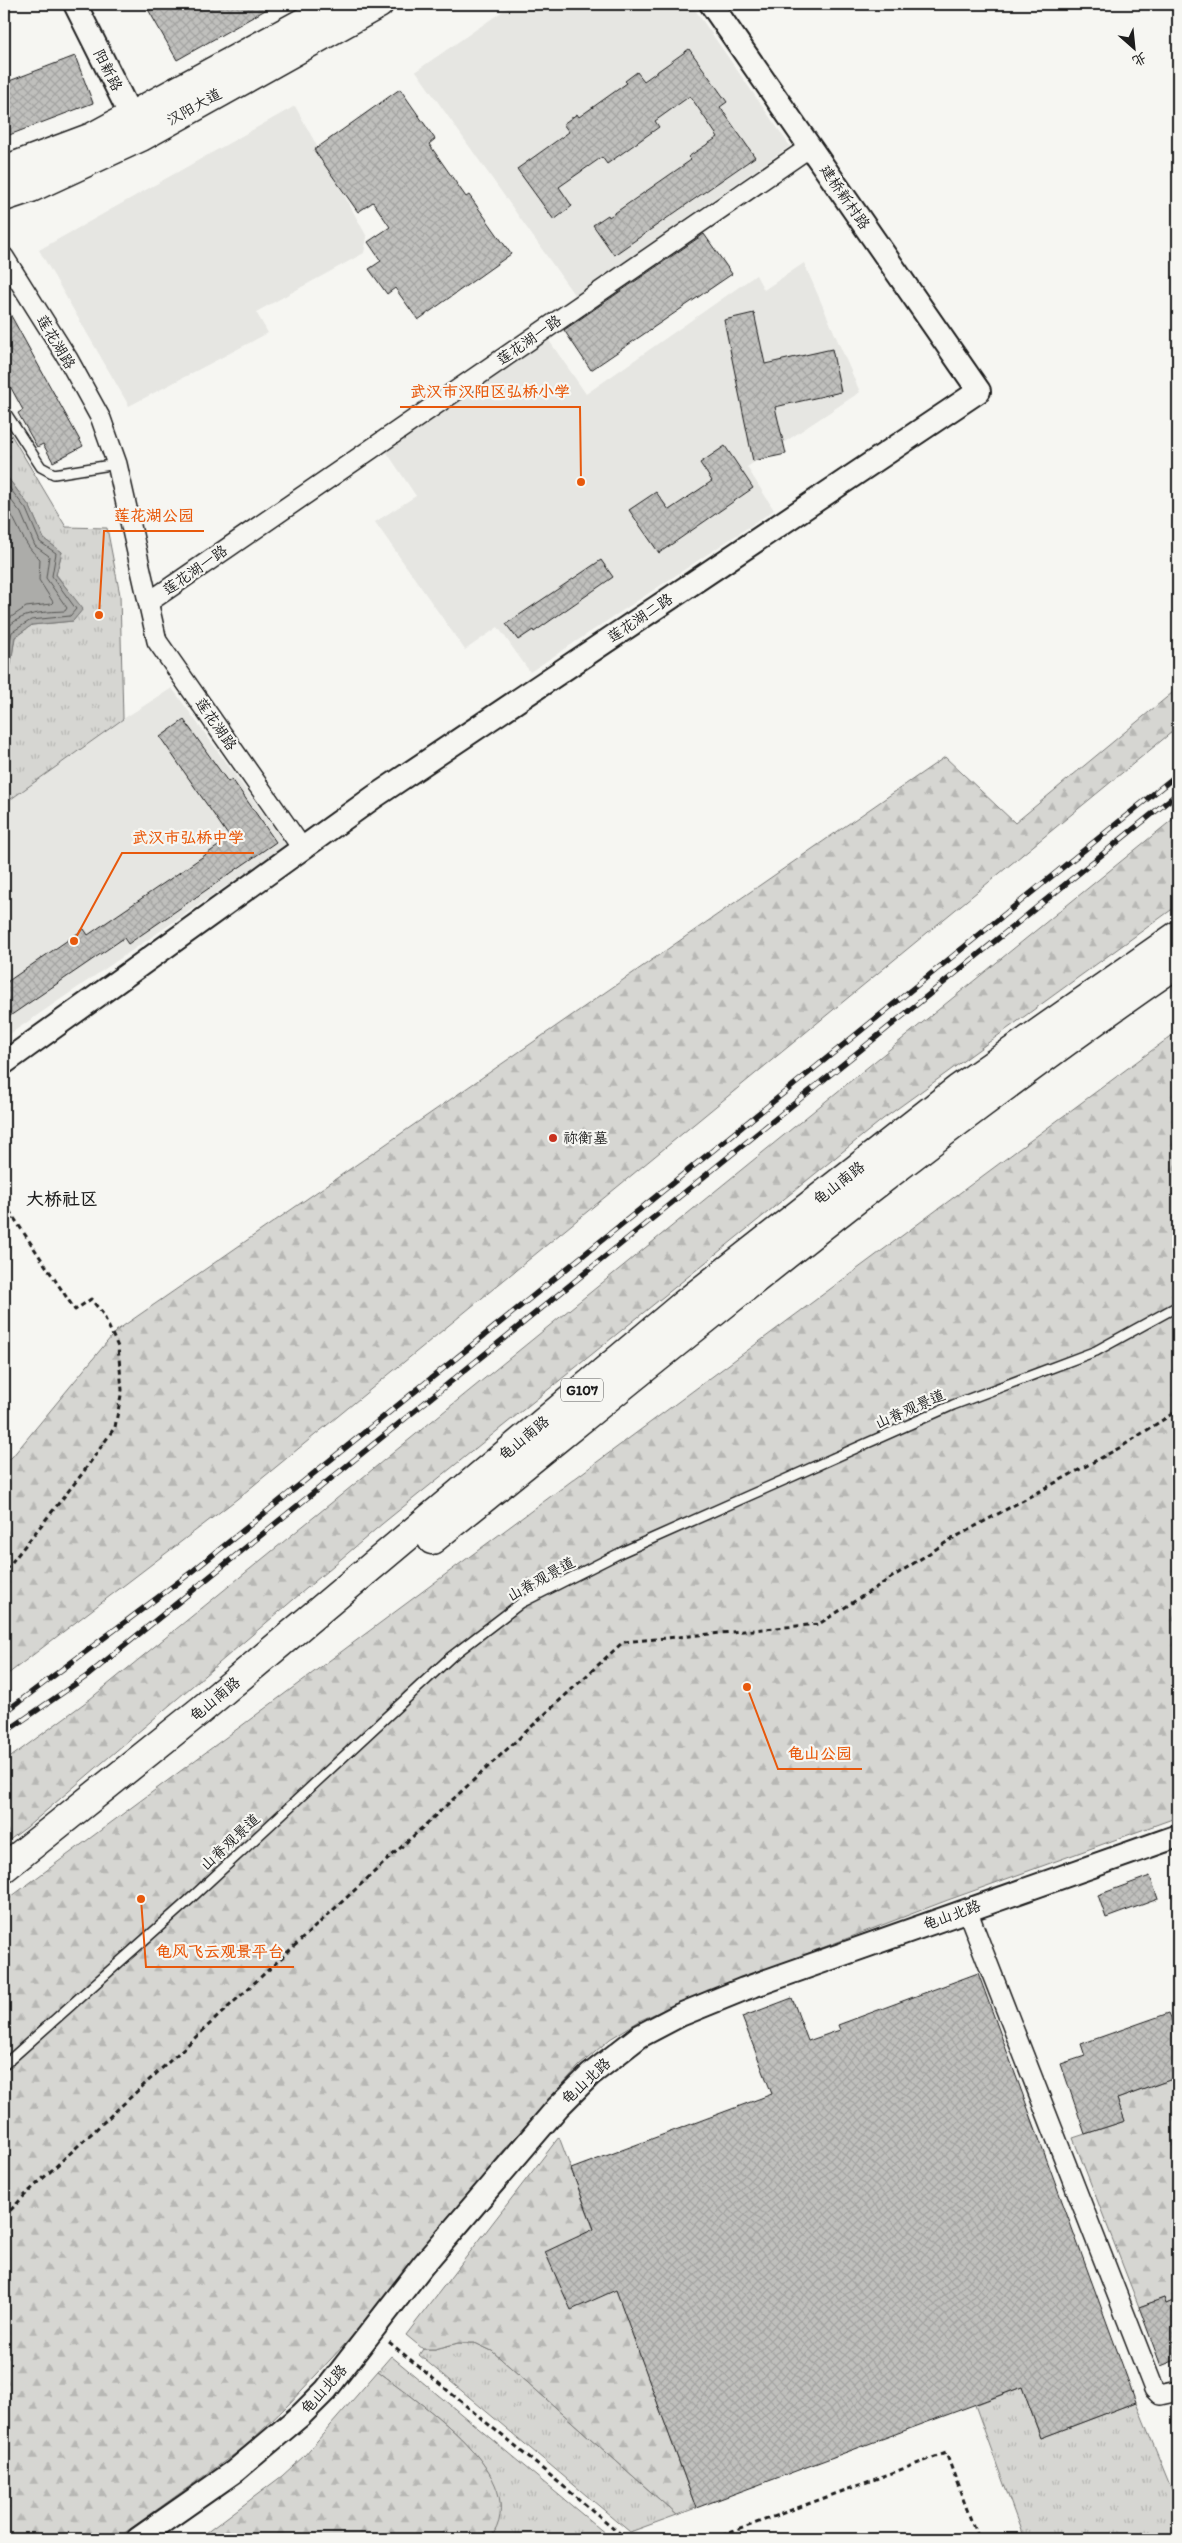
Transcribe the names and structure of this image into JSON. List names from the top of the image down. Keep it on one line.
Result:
{"streets":{"main road":["汉阳大道","龟山南路","G107"],"street":["阳新路","建桥新村路","莲花湖一路","莲花湖路","莲花湖二路","龟山北路"],"lane":["山脊观景道"]},"crossings":[["阳新路","汉阳大道"],["建桥新村路","莲花湖一路"],["建桥新村路","莲花湖二路"],["莲花湖一路","莲花湖路"],["莲花湖路","莲花湖二路"]],"districts":["大桥社区"],"places":["武汉市汉阳区弘桥小学","莲花湖公园","武汉市弘桥中学","祢衡墓","龟山公园","龟风飞云观景平台"],"north":"bottom right"}
